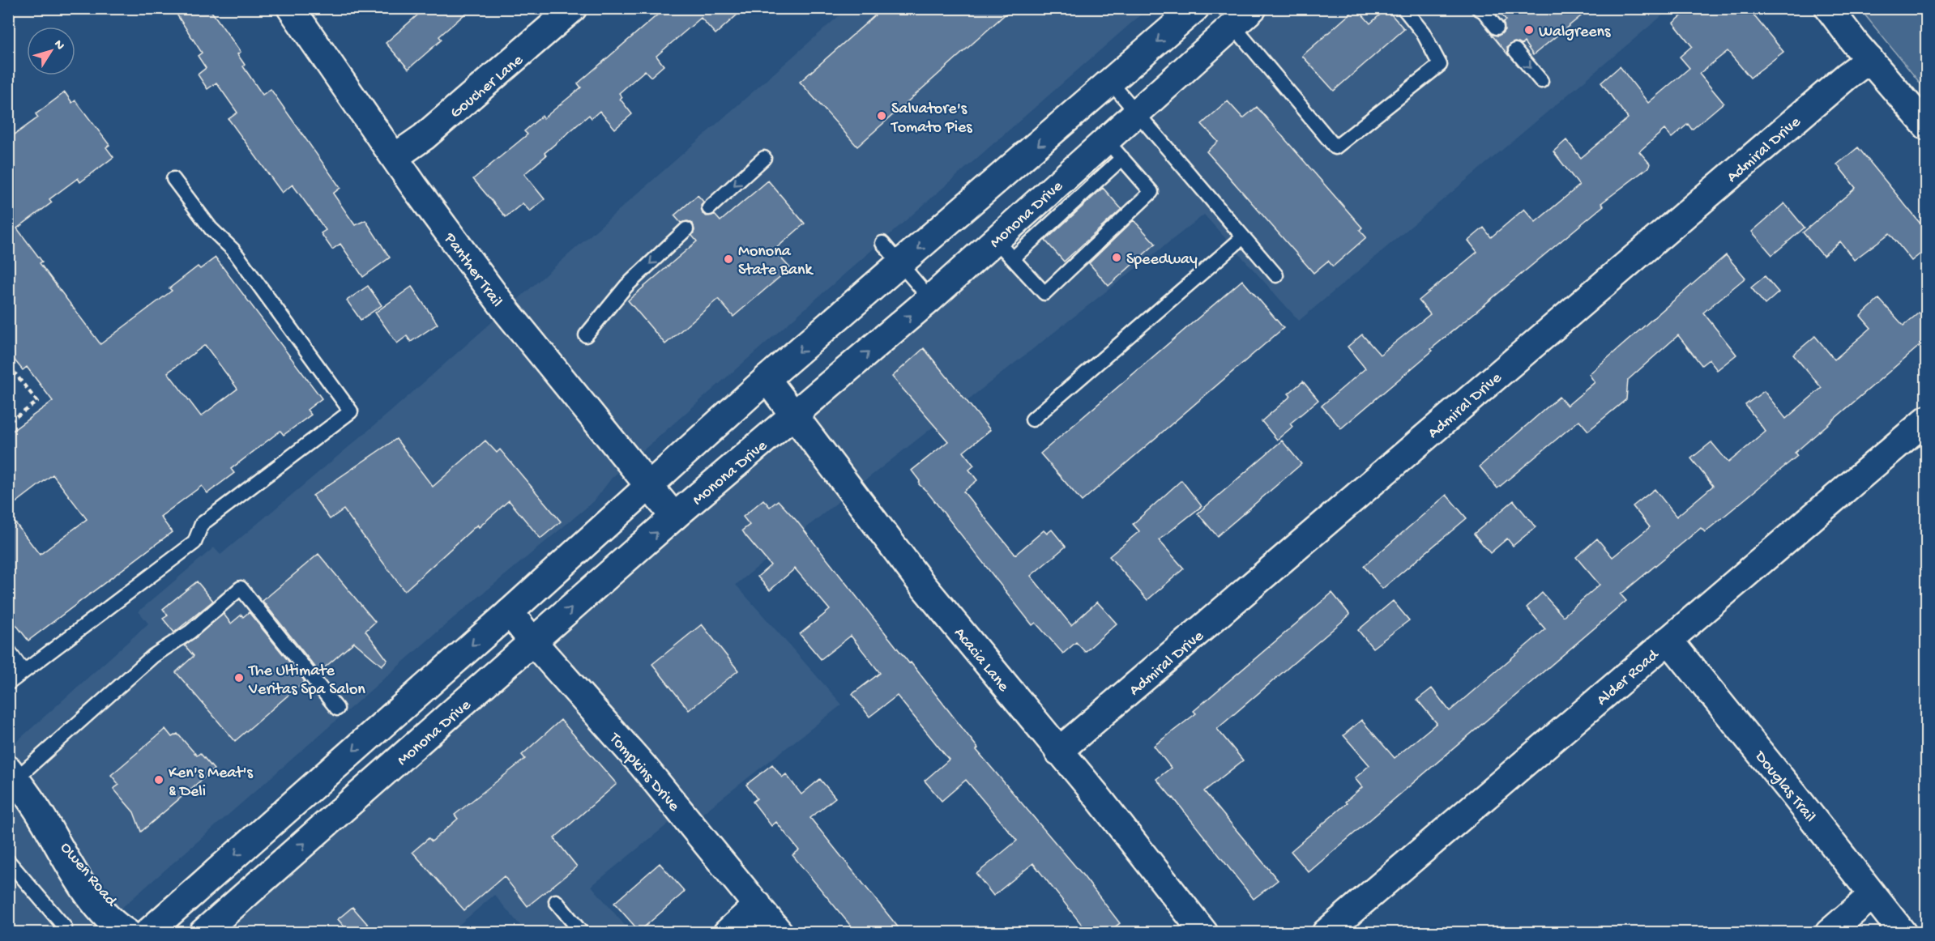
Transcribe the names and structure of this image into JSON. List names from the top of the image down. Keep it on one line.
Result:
{"streets":{"street":["Goucher Lane","Admiral Drive","Monona Drive","Panther Trail","Acacia Lane","Alder Road","Tompkins Drive","Douglas Trail","Owen Road"]},"crossings":[["Goucher Lane","Panther Trail"],["Admiral Drive","Acacia Lane"],["Monona Drive","Panther Trail"],["Monona Drive","Acacia Lane"],["Monona Drive","Tompkins Drive"],["Alder Road","Douglas Trail"]],"places":["Walgreens","Salvatore's Tomato Pies","Speedway","Monona State Bank","The Ultimate Veritas Spa Salon","Ken's Meat's & Deli"],"north":"top right"}
